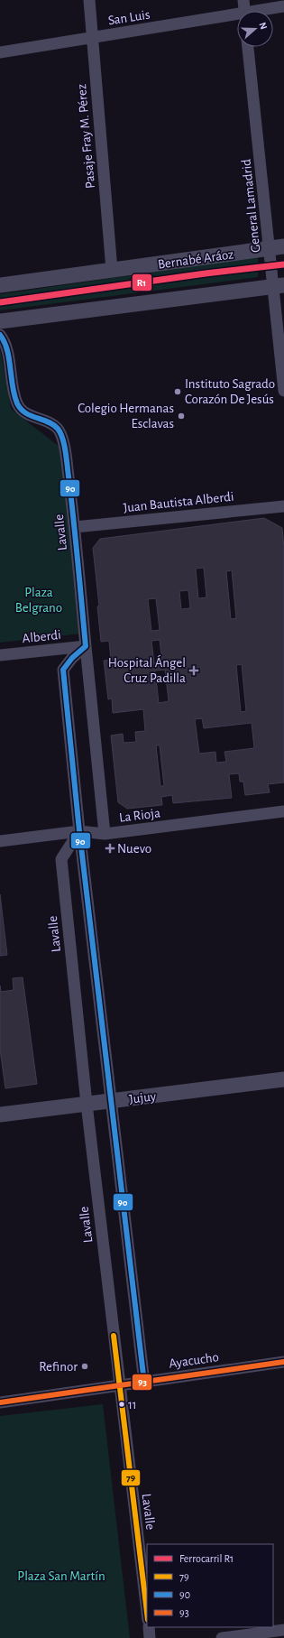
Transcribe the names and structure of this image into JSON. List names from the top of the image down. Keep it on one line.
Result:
{"streets":{"street":["San Luis","Pasaje Fray M. Pérez","General Lamadrid","Bernabé Aráoz","Juan Bautista Alberdi","Lavalle","Alberdi","La Rioja","Jujuy","Ayacucho"]},"crossings":[["San Luis","Pasaje Fray M. Pérez"],["Pasaje Fray M. Pérez","Bernabé Aráoz"],["General Lamadrid","Bernabé Aráoz"],["Juan Bautista Alberdi","Lavalle"],["Lavalle","Alberdi"],["Lavalle","La Rioja"],["Lavalle","Jujuy"],["Lavalle","Ayacucho"]],"parks":["Plaza Belgrano","Plaza San Martín"],"places":{"other":["Instituto Sagrado Corazón De Jesús","Colegio Hermanas Esclavas","Refinor","11"],"health":["Hospital Ángel Cruz Padilla","Nuevo"]},"lines":["rail line R1","transit line 90","transit line 79","transit line 93"],"legend":["Ferrocarril R1","79","90","93"],"north":"right"}
